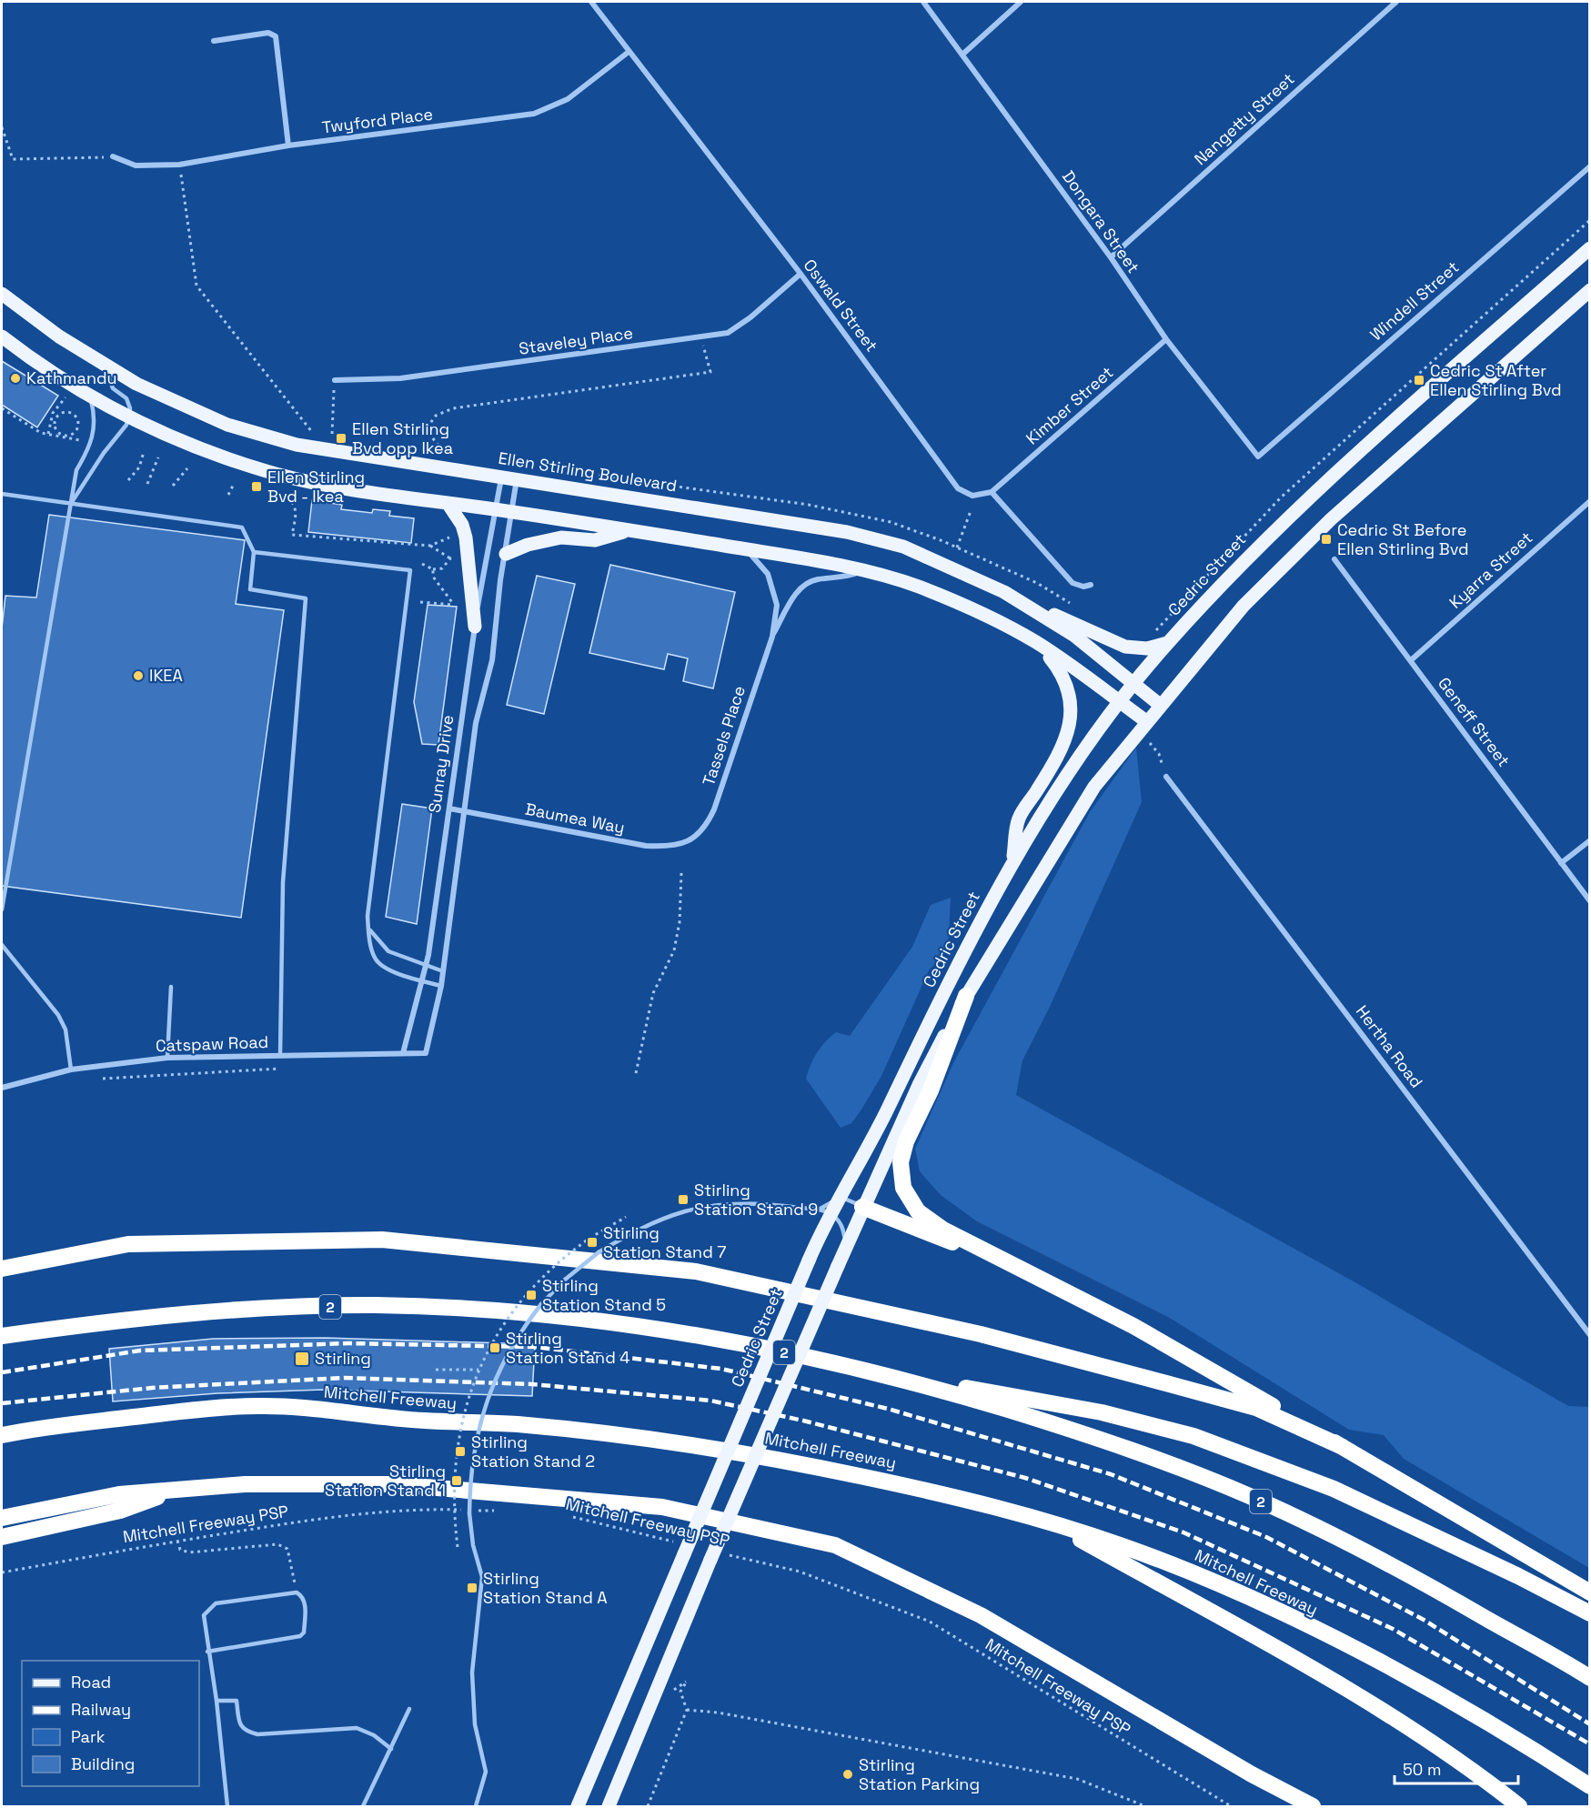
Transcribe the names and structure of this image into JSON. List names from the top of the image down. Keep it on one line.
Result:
{"streets":{"highway":["2","Mitchell Freeway"],"main road":["Ellen Stirling Boulevard","Cedric Street"],"street":["Nangetty Street","Twyford Place","Dongara Street","Windell Street","Oswald Street","Staveley Place","Kimber Street","Kyarra Street","Geneff Street","Tassels Place","Sunray Drive","Baumea Way","Catspaw Road","Hertha Road"],"path":["Mitchell Freeway PSP"]},"crossings":[["Nangetty Street","Dongara Street"],["Twyford Place","Oswald Street"],["Dongara Street","Windell Street"],["Dongara Street","Kimber Street"],["Oswald Street","Staveley Place"],["Oswald Street","Kimber Street"],["Ellen Stirling Boulevard","Cedric Street"],["Ellen Stirling Boulevard","Sunray Drive"],["Kyarra Street","Geneff Street"],["Tassels Place","Baumea Way"],["Sunray Drive","Baumea Way"],["Sunray Drive","Catspaw Road"]],"places":{"other":["Kathmandu","IKEA","Stirling Station Parking"],"transit":["Cedric St After Ellen Stirling Bvd","Ellen Stirling Bvd opp Ikea","Ellen Stirling Bvd - Ikea","Cedric St Before Ellen Stirling Bvd","Stirling Station Stand 9","Stirling Station Stand 7","Stirling Station Stand 5","Stirling Station Stand 4","Stirling","Stirling Station Stand 2","Stirling Station Stand 1","Stirling Station Stand A"]},"legend":["Road","Railway","Park","Building"],"scale_bar":"50 m"}
